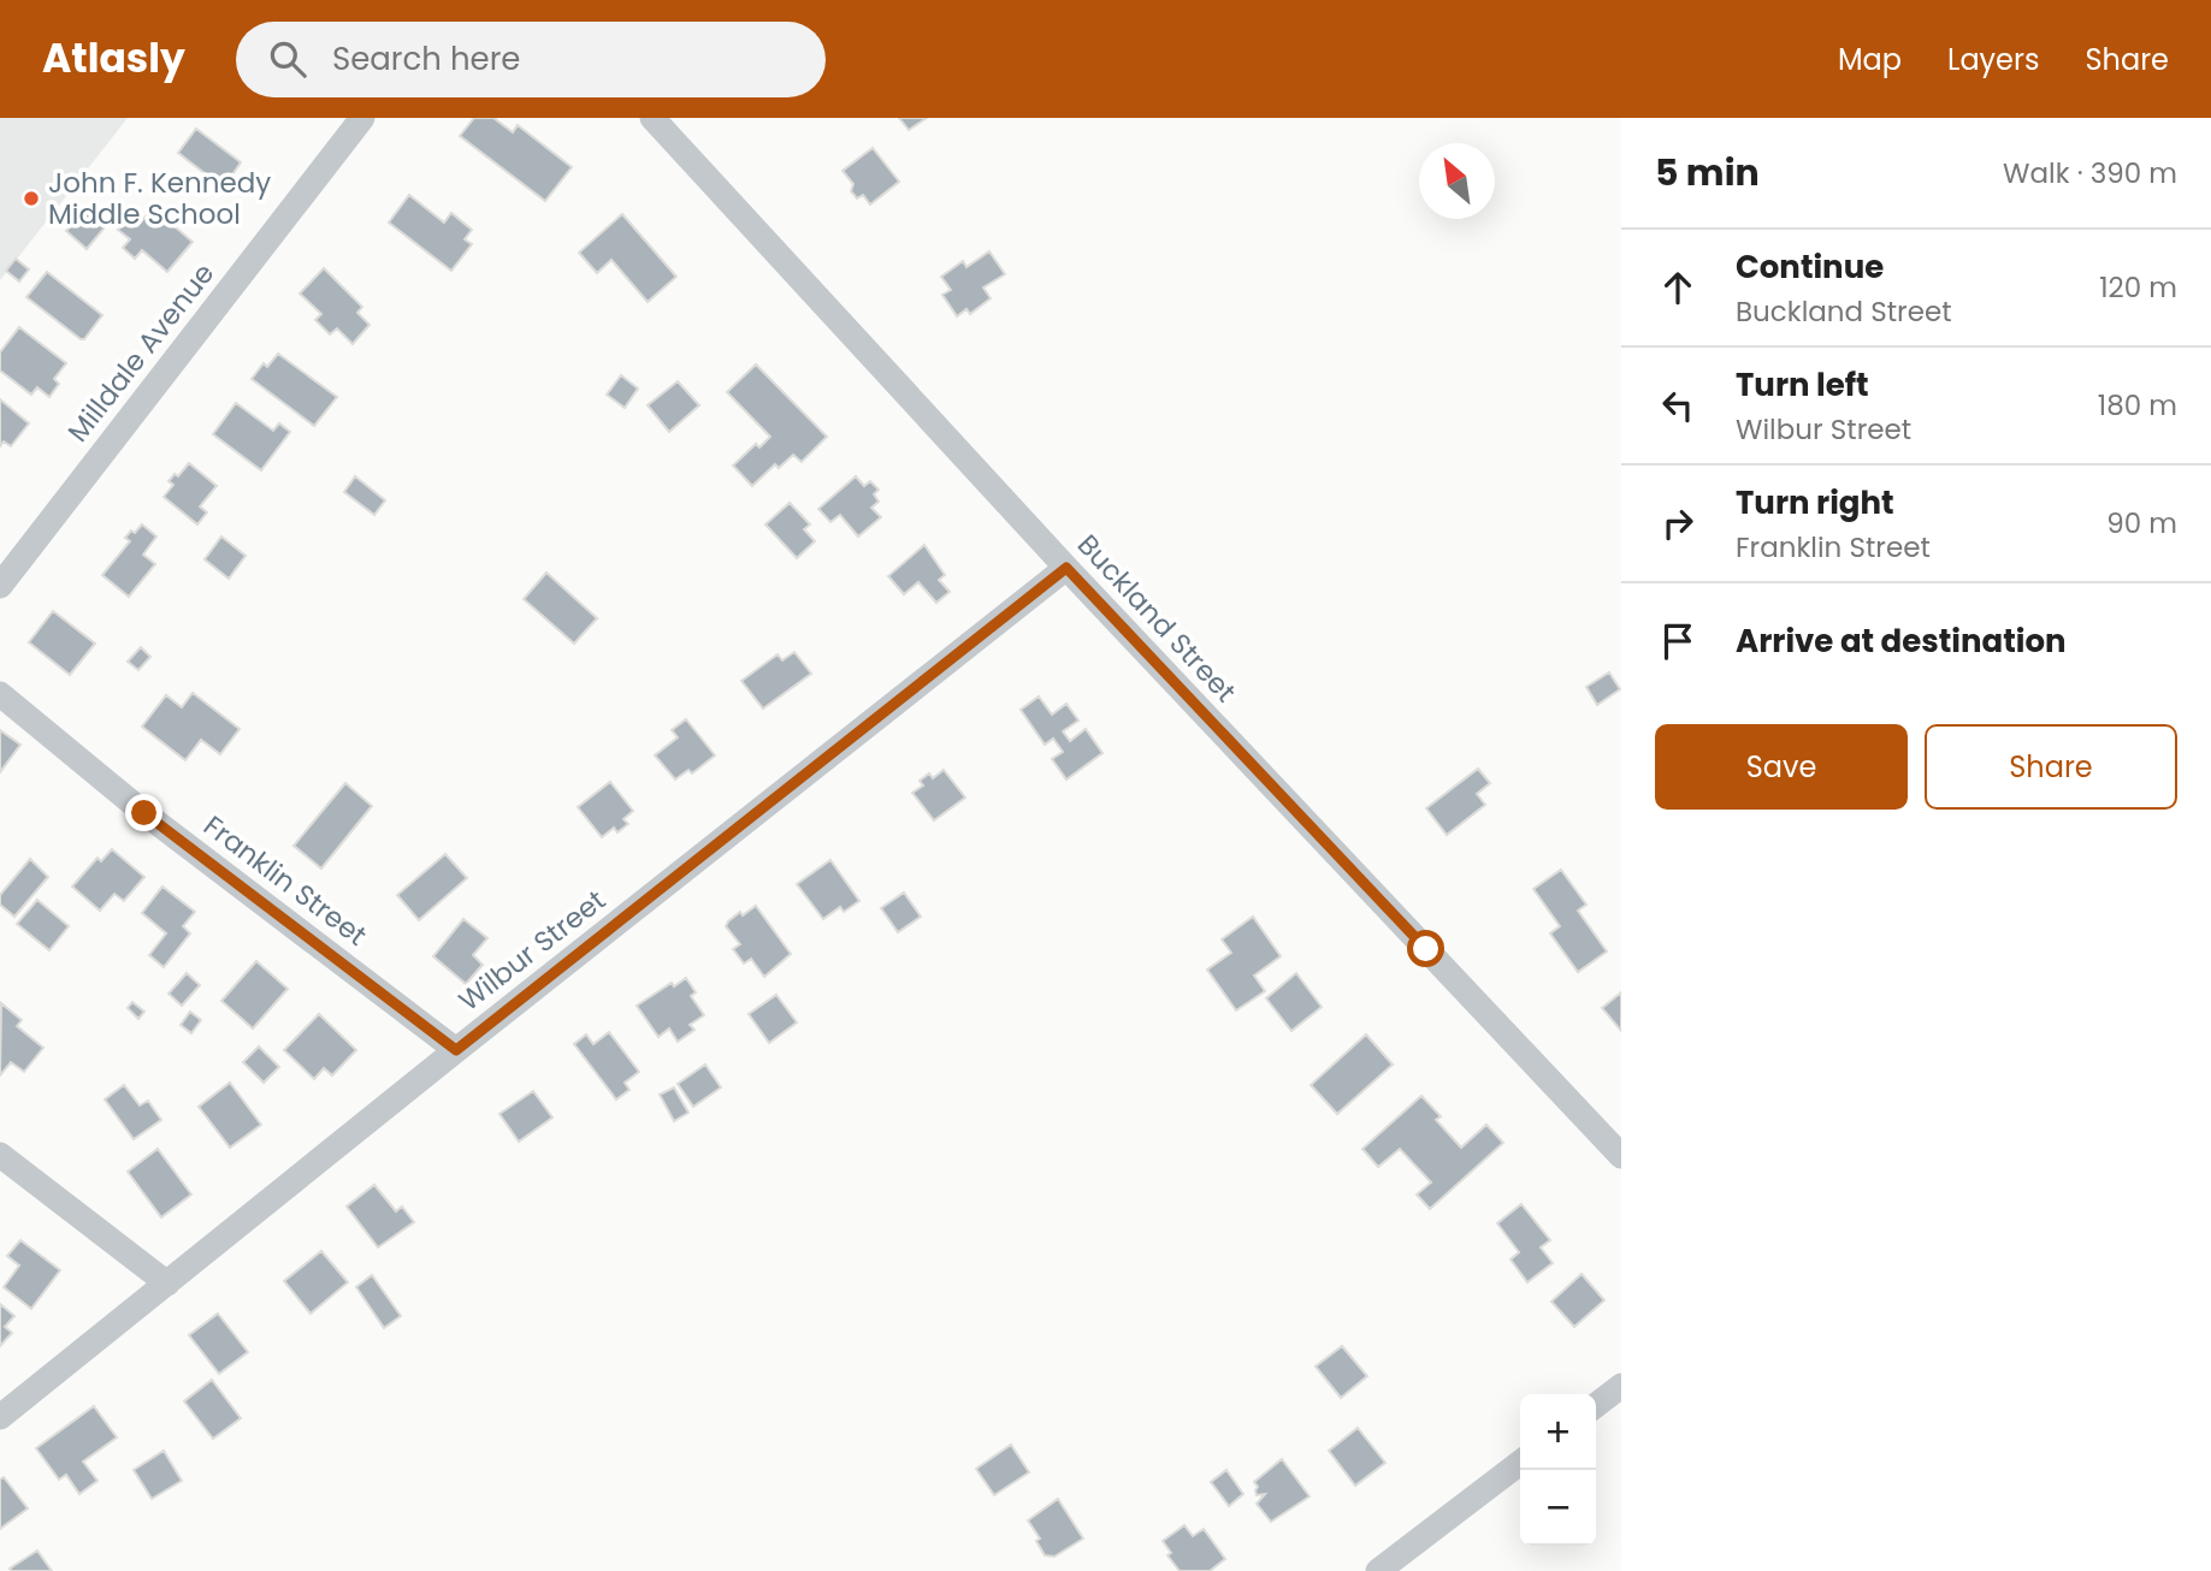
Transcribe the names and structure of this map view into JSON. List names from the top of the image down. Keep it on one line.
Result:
{"streets":{"street":["Milldale Avenue","Buckland Street","Franklin Street","Wilbur Street"]},"crossings":[["Buckland Street","Wilbur Street"],["Franklin Street","Wilbur Street"]],"places":["John F. Kennedy Middle School"],"north":"top left","page":{"header":"Atlasly","search":"Search here","nav":["Map","Layers","Share"],"heading":["5 min","Walk · 390 m"],"list":[["Continue","Buckland Street","120 m"],["Turn left","Wilbur Street","180 m"],["Turn right","Franklin Street","90 m"],"Arrive at destination"],"buttons":["Save","Share"],"map_buttons":["+","−"]}}
